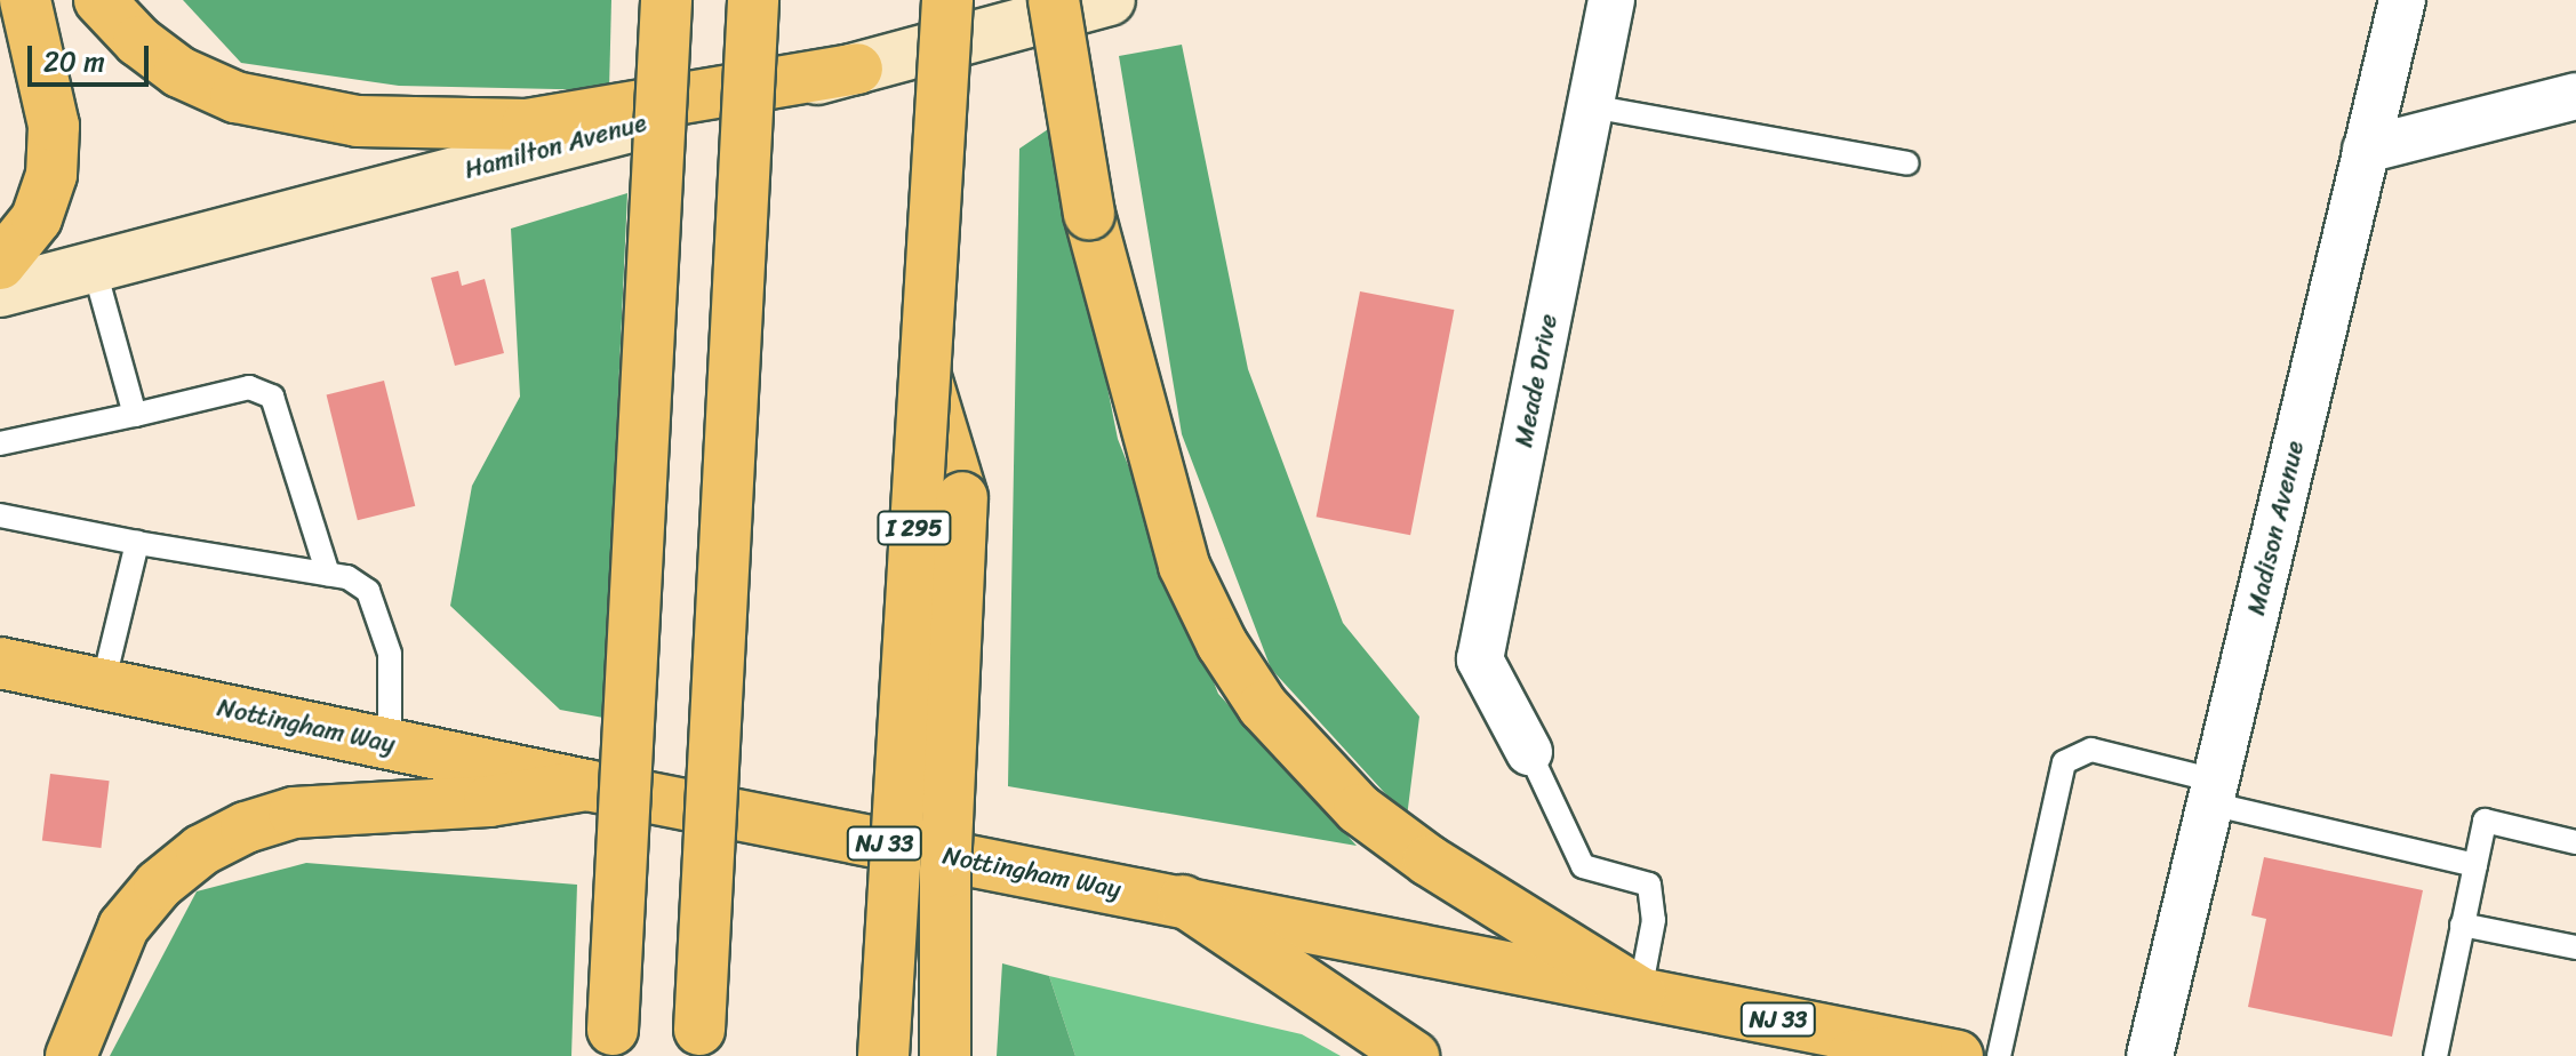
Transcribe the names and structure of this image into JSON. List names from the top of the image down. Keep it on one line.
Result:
{"streets":{"main road":["Hamilton Avenue","I 295","Nottingham Way","NJ 33"],"street":["Meade Drive","Madison Avenue"]},"scale_bar":"20 m"}
